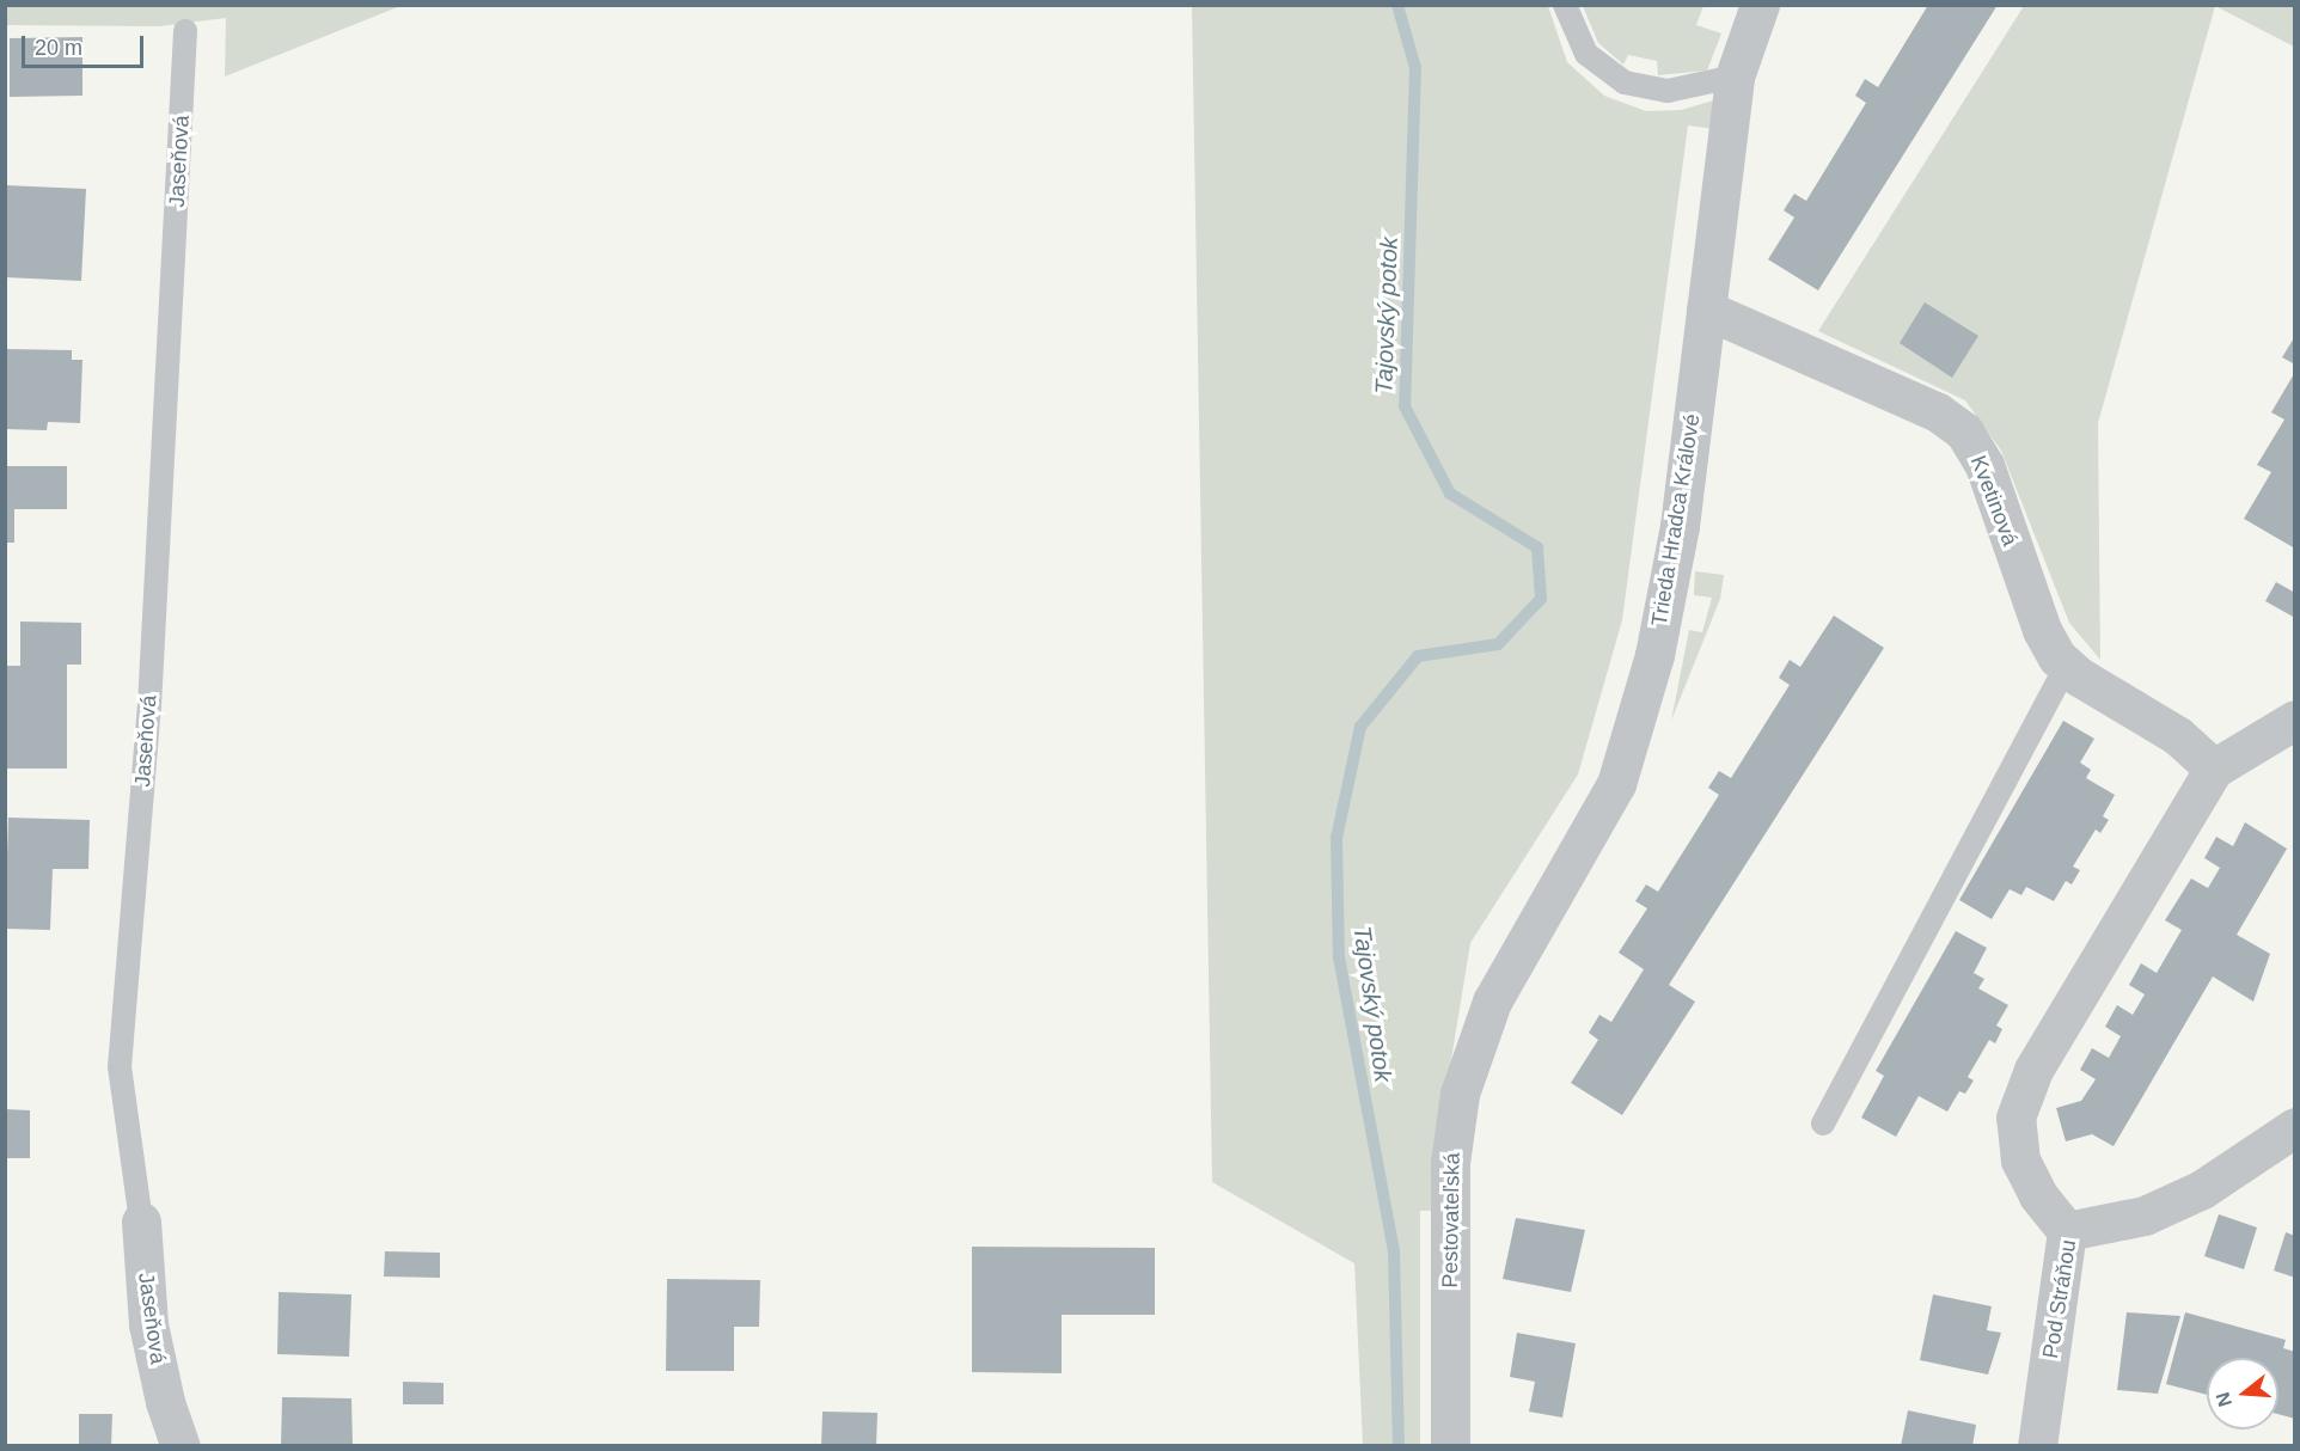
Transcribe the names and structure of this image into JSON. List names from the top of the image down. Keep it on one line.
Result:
{"streets":{"street":["Jaseňová","Kvetinová","Trieda Hradca Králové","Pestovateľská","Pod Stráňou"]},"crossings":[["Kvetinová","Trieda Hradca Králové"],["Trieda Hradca Králové","Pestovateľská"]],"water":["Tajovský potok"],"scale_bar":"20 m","north":"left"}
